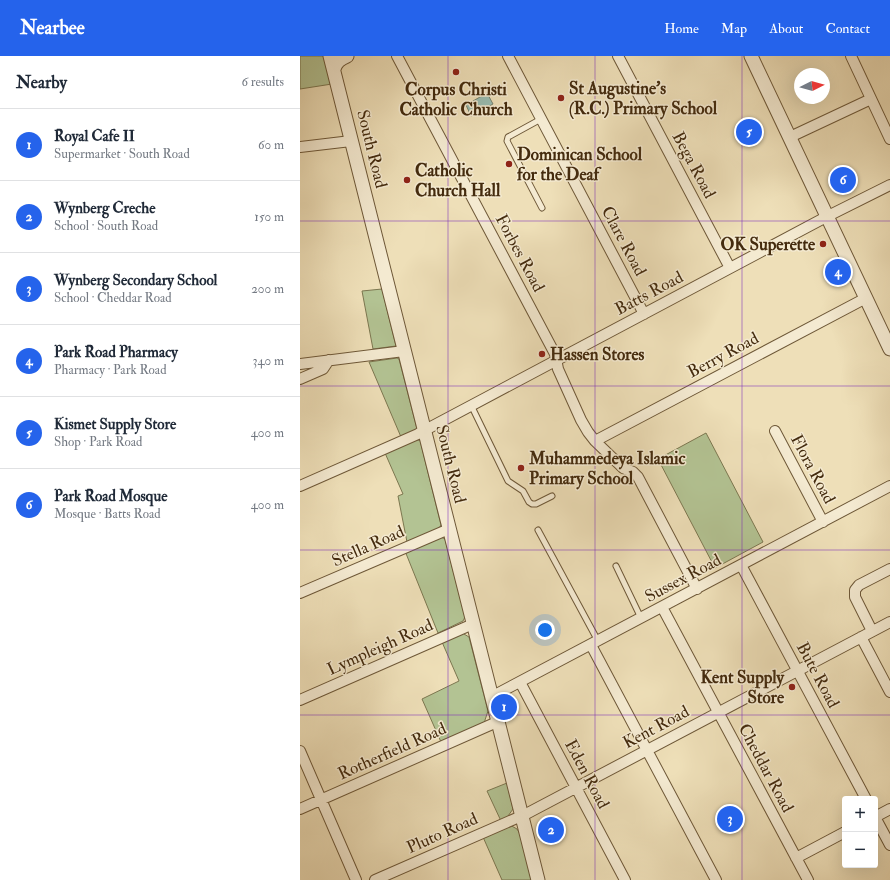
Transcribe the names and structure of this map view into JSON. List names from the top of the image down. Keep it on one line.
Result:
{"streets":{"street":["South Road","Bega Road","Clare Road","Forbes Road","Batts Road","Berry Road","Flora Road","Stella Road","Sussex Road","Lympleigh Road","Bute Road","Kent Road","Rotherfield Road","Cheddar Road","Eden Road","Pluto Road"]},"crossings":[["South Road","Batts Road"],["South Road","Stella Road"],["South Road","Sussex Road"],["South Road","Lympleigh Road"],["South Road","Kent Road"],["South Road","Rotherfield Road"],["South Road","Pluto Road"],["Bega Road","Batts Road"],["Clare Road","Batts Road"],["Forbes Road","Batts Road"],["Forbes Road","Berry Road"],["Forbes Road","Sussex Road"],["Flora Road","Sussex Road"],["Sussex Road","Bute Road"],["Sussex Road","Cheddar Road"],["Sussex Road","Eden Road"],["Bute Road","Kent Road"],["Kent Road","Cheddar Road"],["Kent Road","Eden Road"],["Kent Road","Pluto Road"]],"places":["Corpus Christi Catholic Church","St Augustine's (R.C.) Primary School","Dominican School for the Deaf","Catholic Church Hall","OK Superette","Hassen Stores","Muhammedeya Islamic Primary School","Kent Supply Store"],"north":"right","page":{"header":"Nearbee","nav":["Home","Map","About","Contact"],"heading":["Nearby","6 results"],"list":[{"mark":"1","name":"Royal Cafe II","note":"Supermarket · South Road","value":"60 m"},{"mark":"2","name":"Wynberg Creche","note":"School · South Road","value":"150 m"},{"mark":"3","name":"Wynberg Secondary School","note":"School · Cheddar Road","value":"200 m"},{"mark":"4","name":"Park Road Pharmacy","note":"Pharmacy · Park Road","value":"340 m"},{"mark":"5","name":"Kismet Supply Store","note":"Shop · Park Road","value":"400 m"},{"mark":"6","name":"Park Road Mosque","note":"Mosque · Batts Road","value":"400 m"}],"pins":["5","6","4","1","3","2"],"map_buttons":["+","−"]}}
